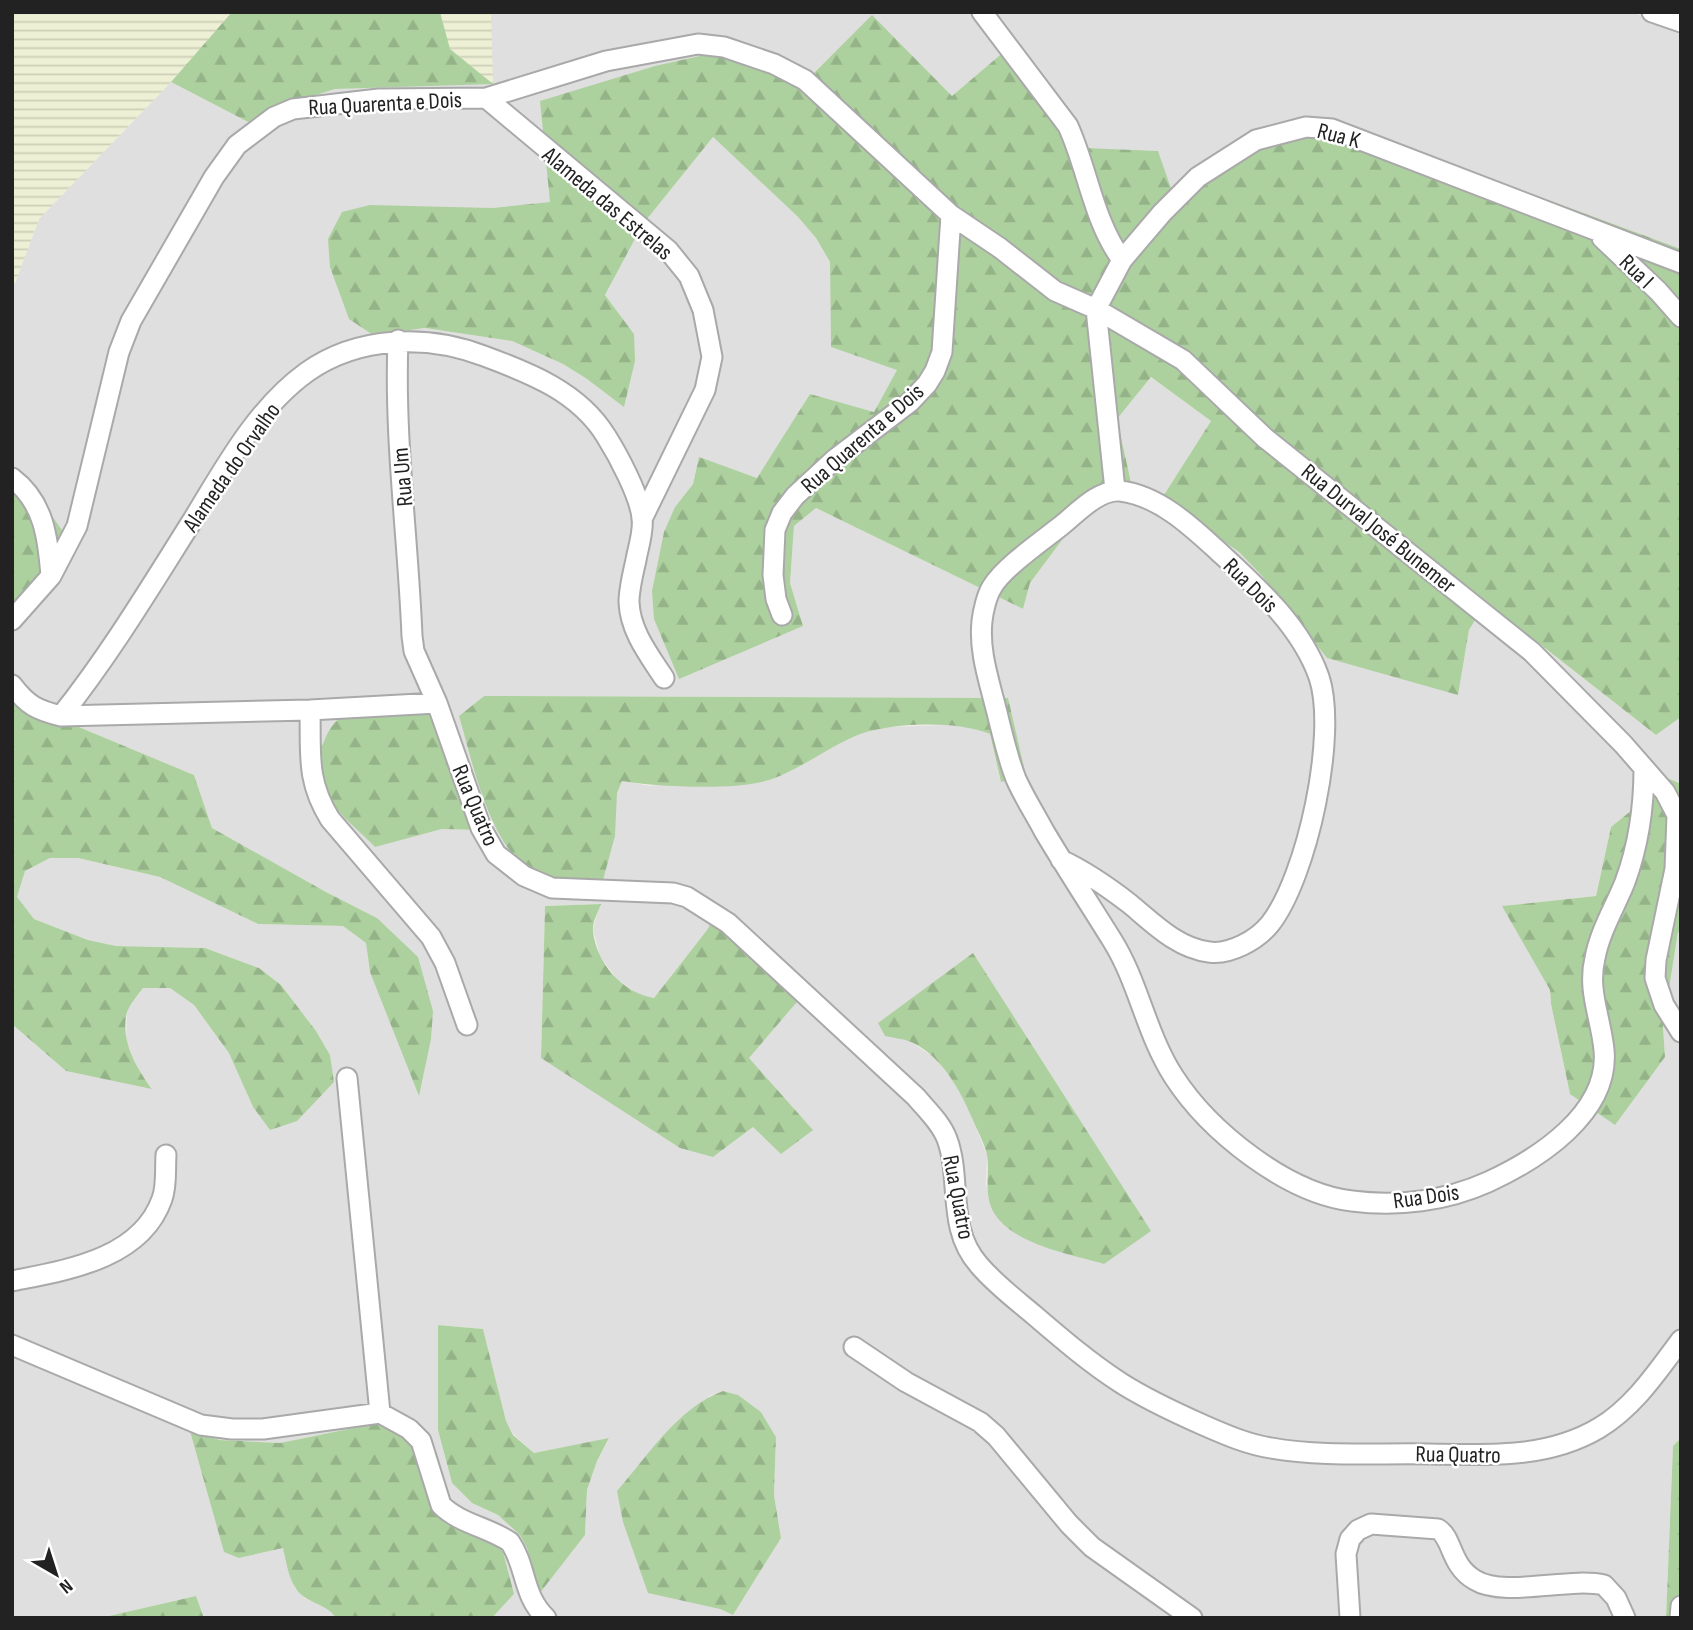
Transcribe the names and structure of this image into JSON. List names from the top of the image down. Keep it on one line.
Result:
{"streets":{"street":["Rua Quarenta e Dois","Rua K","Alameda das Estrelas","Rua I","Alameda do Orvalho","Rua Um","Rua Durval José Bunemer","Rua Dois","Rua Quatro"]},"crossings":[["Rua Quarenta e Dois","Rua K"],["Rua Quarenta e Dois","Alameda das Estrelas"],["Rua Quarenta e Dois","Rua Durval José Bunemer"],["Rua K","Rua I"],["Rua K","Rua Durval José Bunemer"],["Alameda das Estrelas","Alameda do Orvalho"],["Alameda do Orvalho","Rua Um"],["Rua Um","Rua Quatro"],["Rua Durval José Bunemer","Rua Dois"]],"north":"bottom right"}
